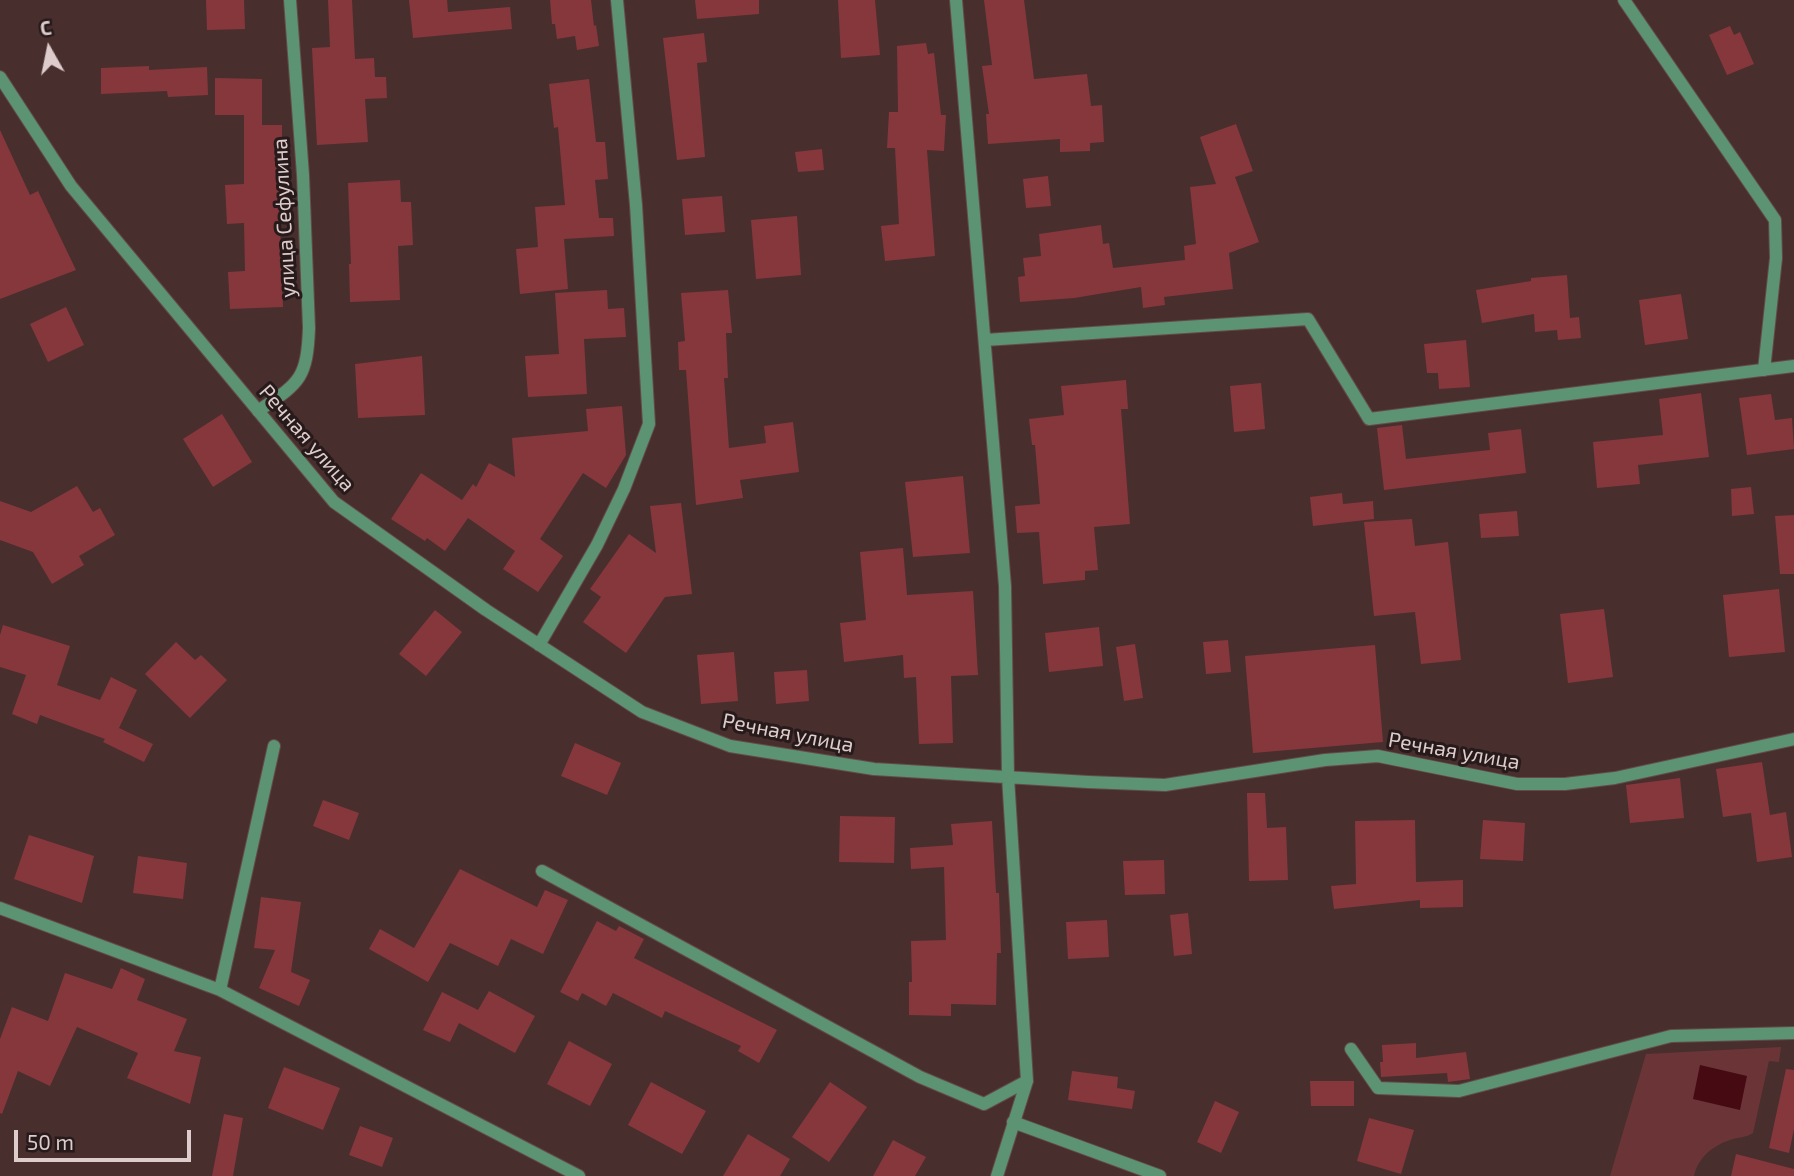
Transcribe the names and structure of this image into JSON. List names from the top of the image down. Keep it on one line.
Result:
{"streets":{"street":["улица Сефулина","Речная улица"]},"crossings":[["улица Сефулина","Речная улица"]],"scale_bar":"50 m","north":"top"}
